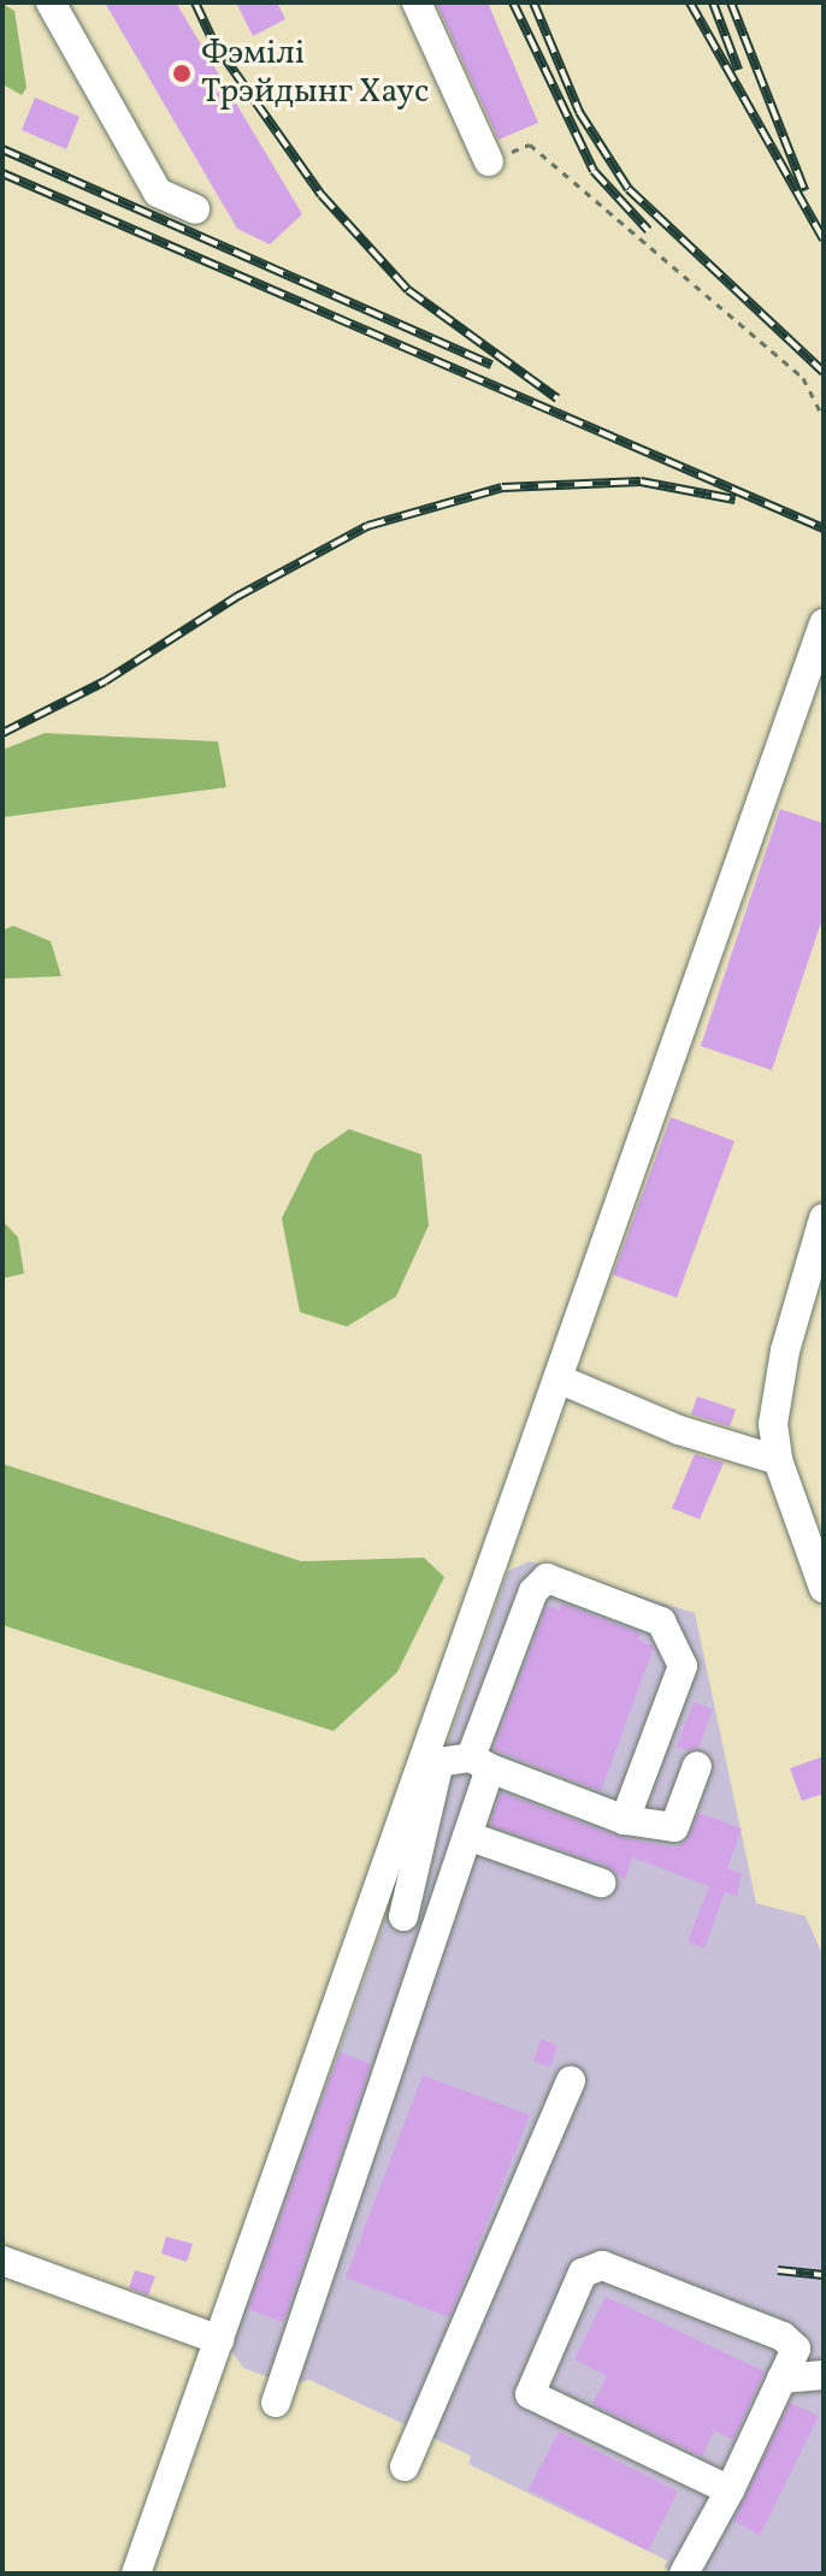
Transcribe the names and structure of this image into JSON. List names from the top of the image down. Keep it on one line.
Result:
{"places":["Фэмілі Трэйдынг Хаус"]}
